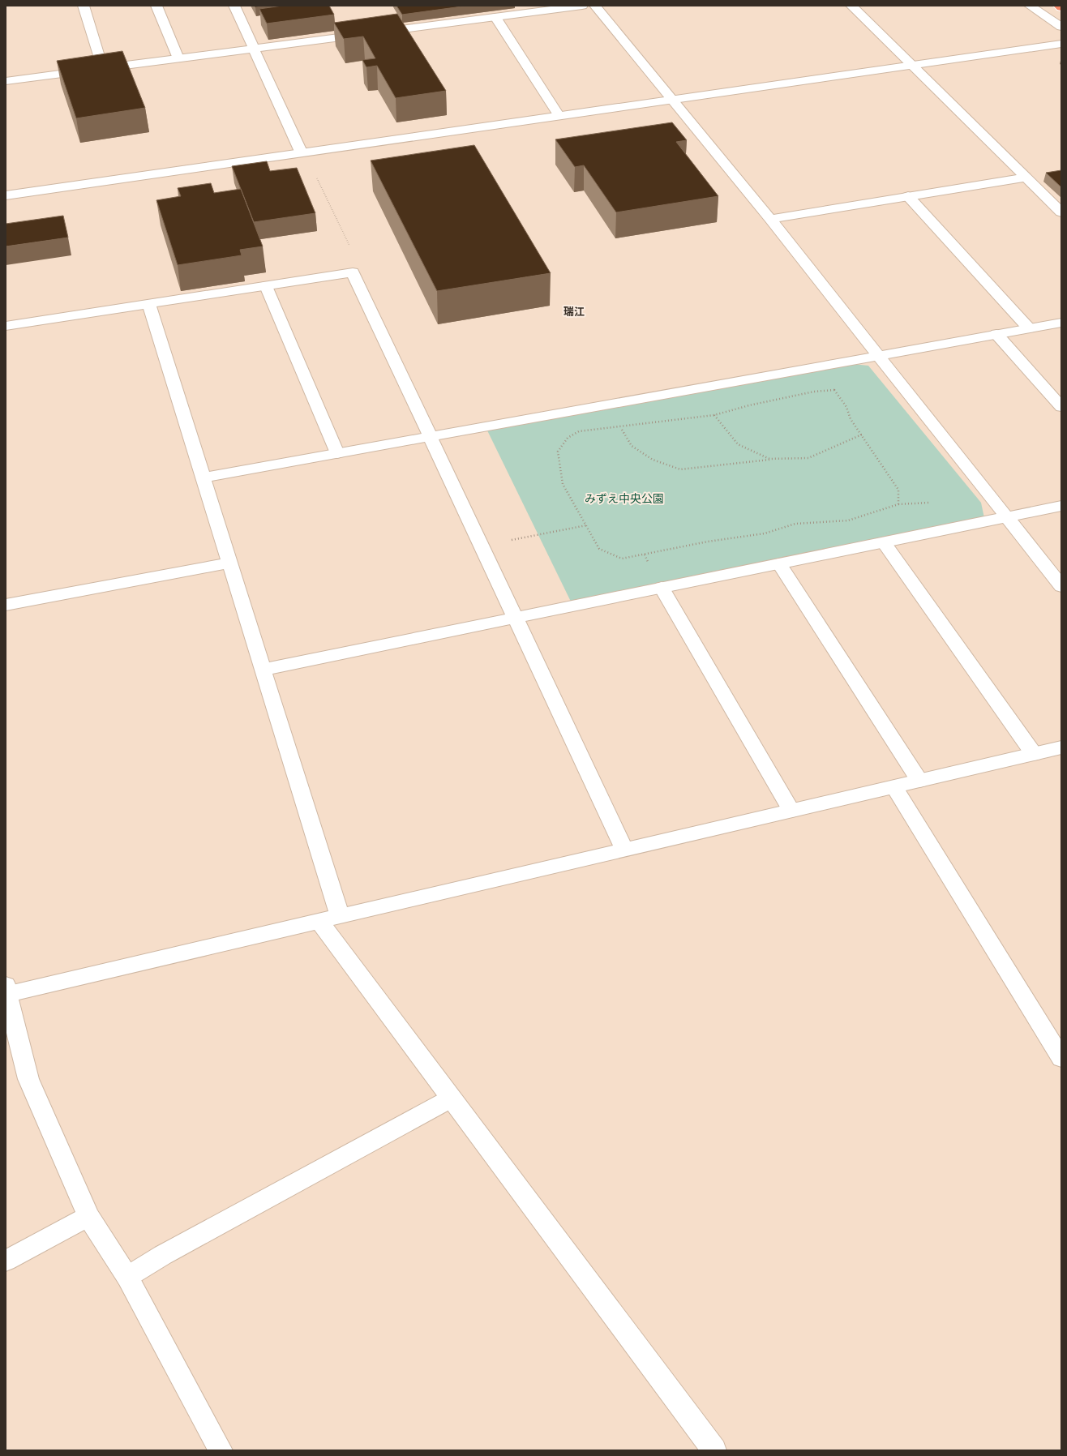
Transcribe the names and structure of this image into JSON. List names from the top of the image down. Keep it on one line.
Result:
{"districts":["瑞江"],"parks":["みずえ中央公園"]}
